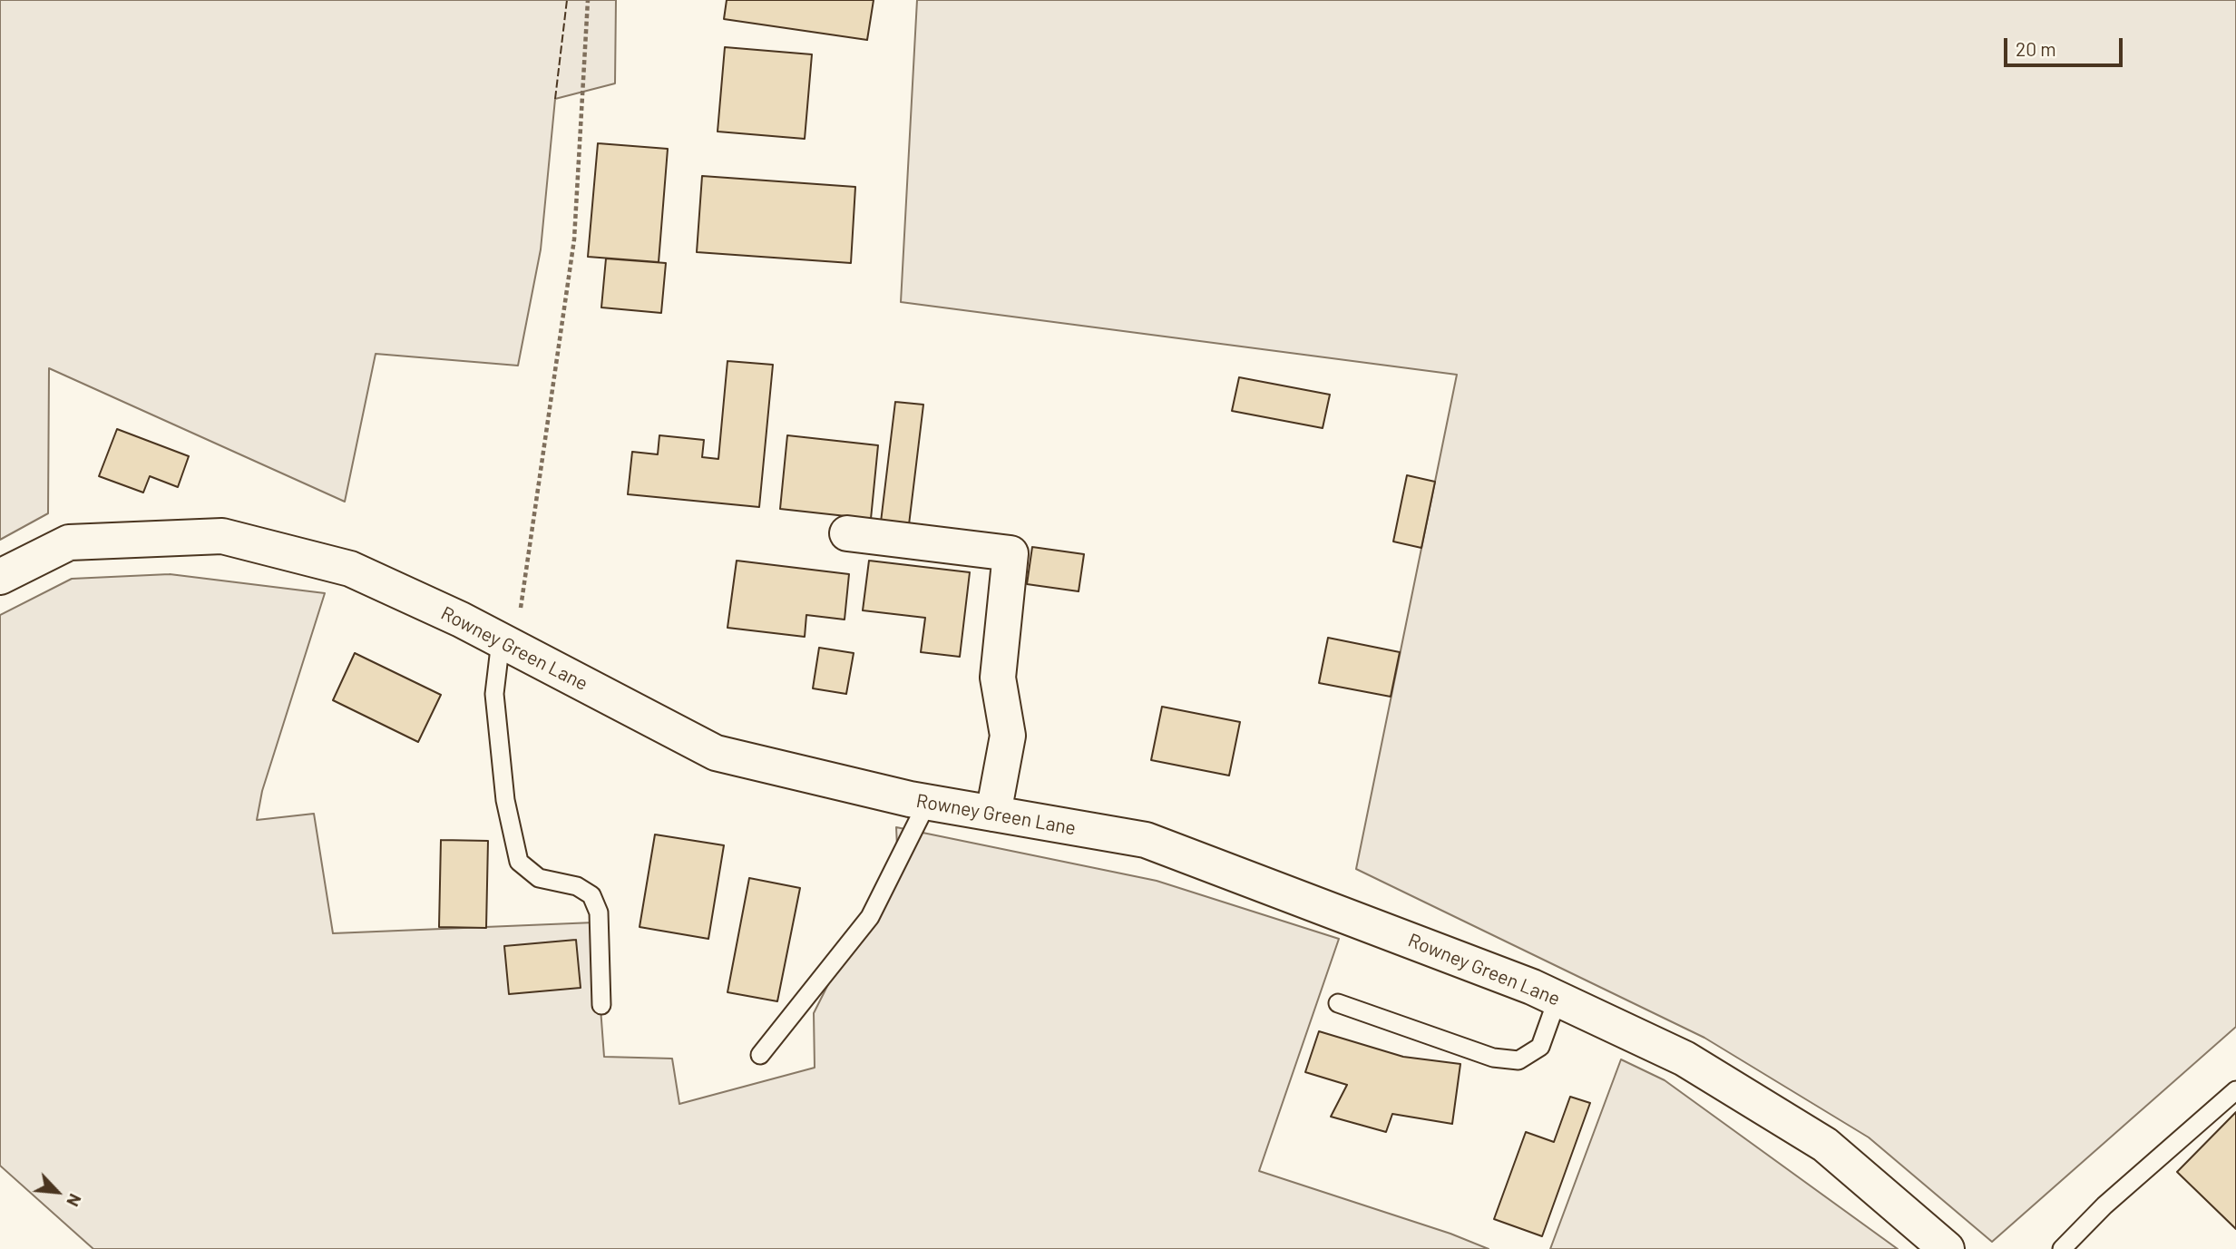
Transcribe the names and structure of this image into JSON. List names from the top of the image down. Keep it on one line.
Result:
{"streets":{"street":["Rowney Green Lane"]},"scale_bar":"20 m","north":"bottom right"}
